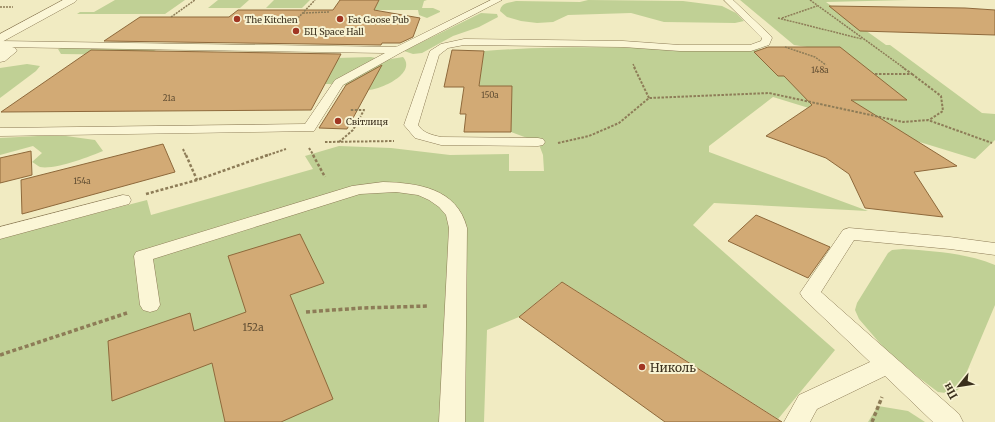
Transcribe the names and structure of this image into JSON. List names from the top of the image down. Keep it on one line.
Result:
{"places":["The Kitchen","Fat Goose Pub","БЦ Space Hall","Світлиця","Николь"],"house_numbers":["148а","150а","21а","154а","152а"],"north":"bottom left"}
